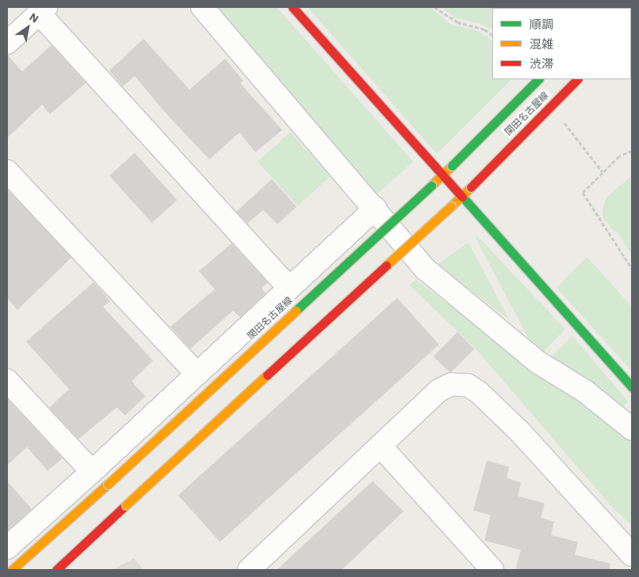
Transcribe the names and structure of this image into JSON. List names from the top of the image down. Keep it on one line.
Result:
{"streets":{"main road":["関田名古屋線"]},"legend":["順調","混雑","渋滞"],"north":"top right"}
